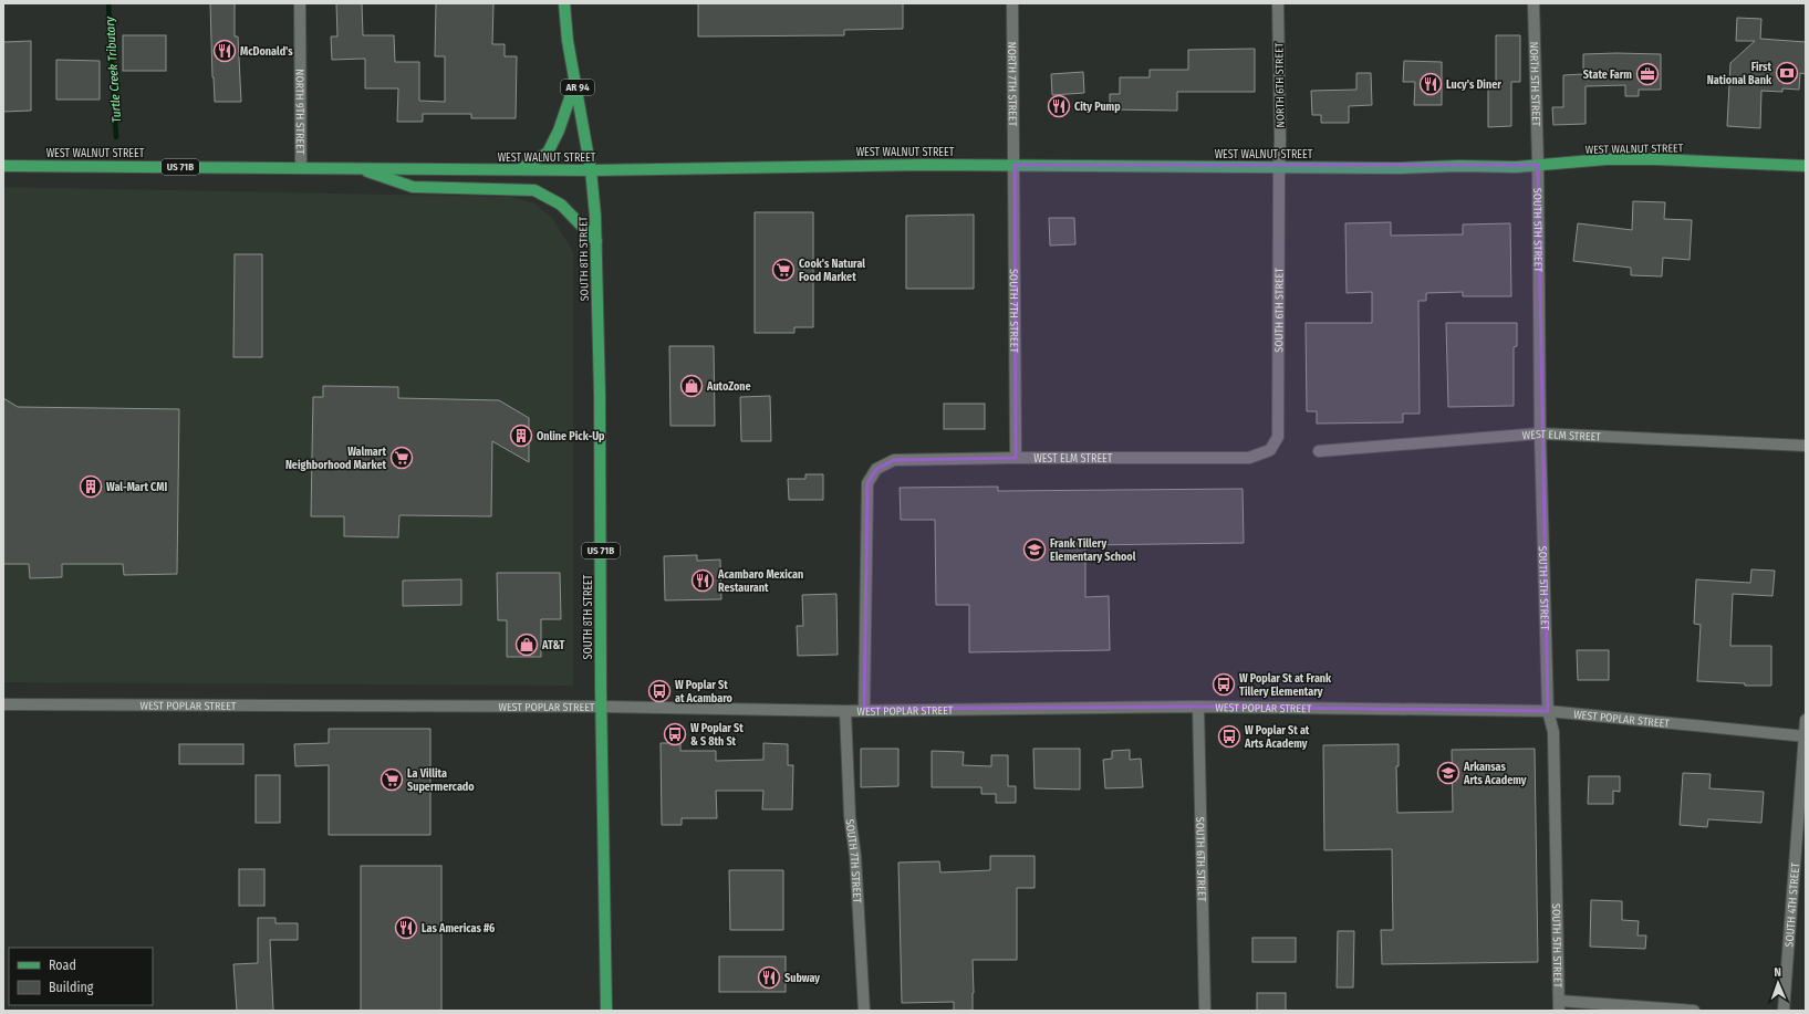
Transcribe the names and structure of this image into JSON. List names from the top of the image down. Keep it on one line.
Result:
{"streets":{"main road":["AR 94","WEST WALNUT STREET","US 71B","SOUTH 8TH STREET"],"street":["NORTH 7TH STREET","NORTH 5TH STREET","NORTH 6TH STREET","NORTH 9TH STREET","SOUTH 5TH STREET","SOUTH 6TH STREET","SOUTH 7TH STREET","WEST ELM STREET","WEST POPLAR STREET","SOUTH 4TH STREET"]},"crossings":[["NORTH 7TH STREET","WEST WALNUT STREET"],["NORTH 7TH STREET","SOUTH 7TH STREET"],["NORTH 5TH STREET","WEST WALNUT STREET"],["NORTH 5TH STREET","SOUTH 5TH STREET"],["NORTH 6TH STREET","WEST WALNUT STREET"],["NORTH 6TH STREET","SOUTH 6TH STREET"],["AR 94","WEST WALNUT STREET"],["AR 94","SOUTH 8TH STREET"],["NORTH 9TH STREET","WEST WALNUT STREET"],["WEST WALNUT STREET","US 71B"],["WEST WALNUT STREET","SOUTH 5TH STREET"],["WEST WALNUT STREET","SOUTH 8TH STREET"],["WEST WALNUT STREET","SOUTH 6TH STREET"],["WEST WALNUT STREET","SOUTH 7TH STREET"],["US 71B","SOUTH 8TH STREET"],["SOUTH 5TH STREET","WEST ELM STREET"],["SOUTH 5TH STREET","WEST POPLAR STREET"],["SOUTH 8TH STREET","WEST POPLAR STREET"],["SOUTH 6TH STREET","WEST ELM STREET"],["SOUTH 6TH STREET","WEST POPLAR STREET"],["SOUTH 7TH STREET","WEST ELM STREET"],["SOUTH 7TH STREET","WEST POPLAR STREET"],["WEST ELM STREET","WEST POPLAR STREET"],["WEST POPLAR STREET","SOUTH 4TH STREET"]],"water":["Turtle Creek Tributary"],"places":{"restaurant":["McDonald's","Lucy's Diner","City Pump","Acambaro Mexican Restaurant","Las Americas #6","Subway"],"bank":["First National Bank"],"office":["State Farm"],"supermarket":["Cook's Natural Food Market","Walmart Neighborhood Market","La Villita Supermercado"],"shop":["AutoZone","AT&T"],"building":["Online Pick-Up","Wal-Mart CMI"],"school or university":["Frank Tillery Elementary School","Arkansas Arts Academy"],"bus stop":["W Poplar St at Frank Tillery Elementary","W Poplar St at Acambaro","W Poplar St & S 8th St","W Poplar St at Arts Academy"]},"legend":["Road","Building"],"north":"top"}
